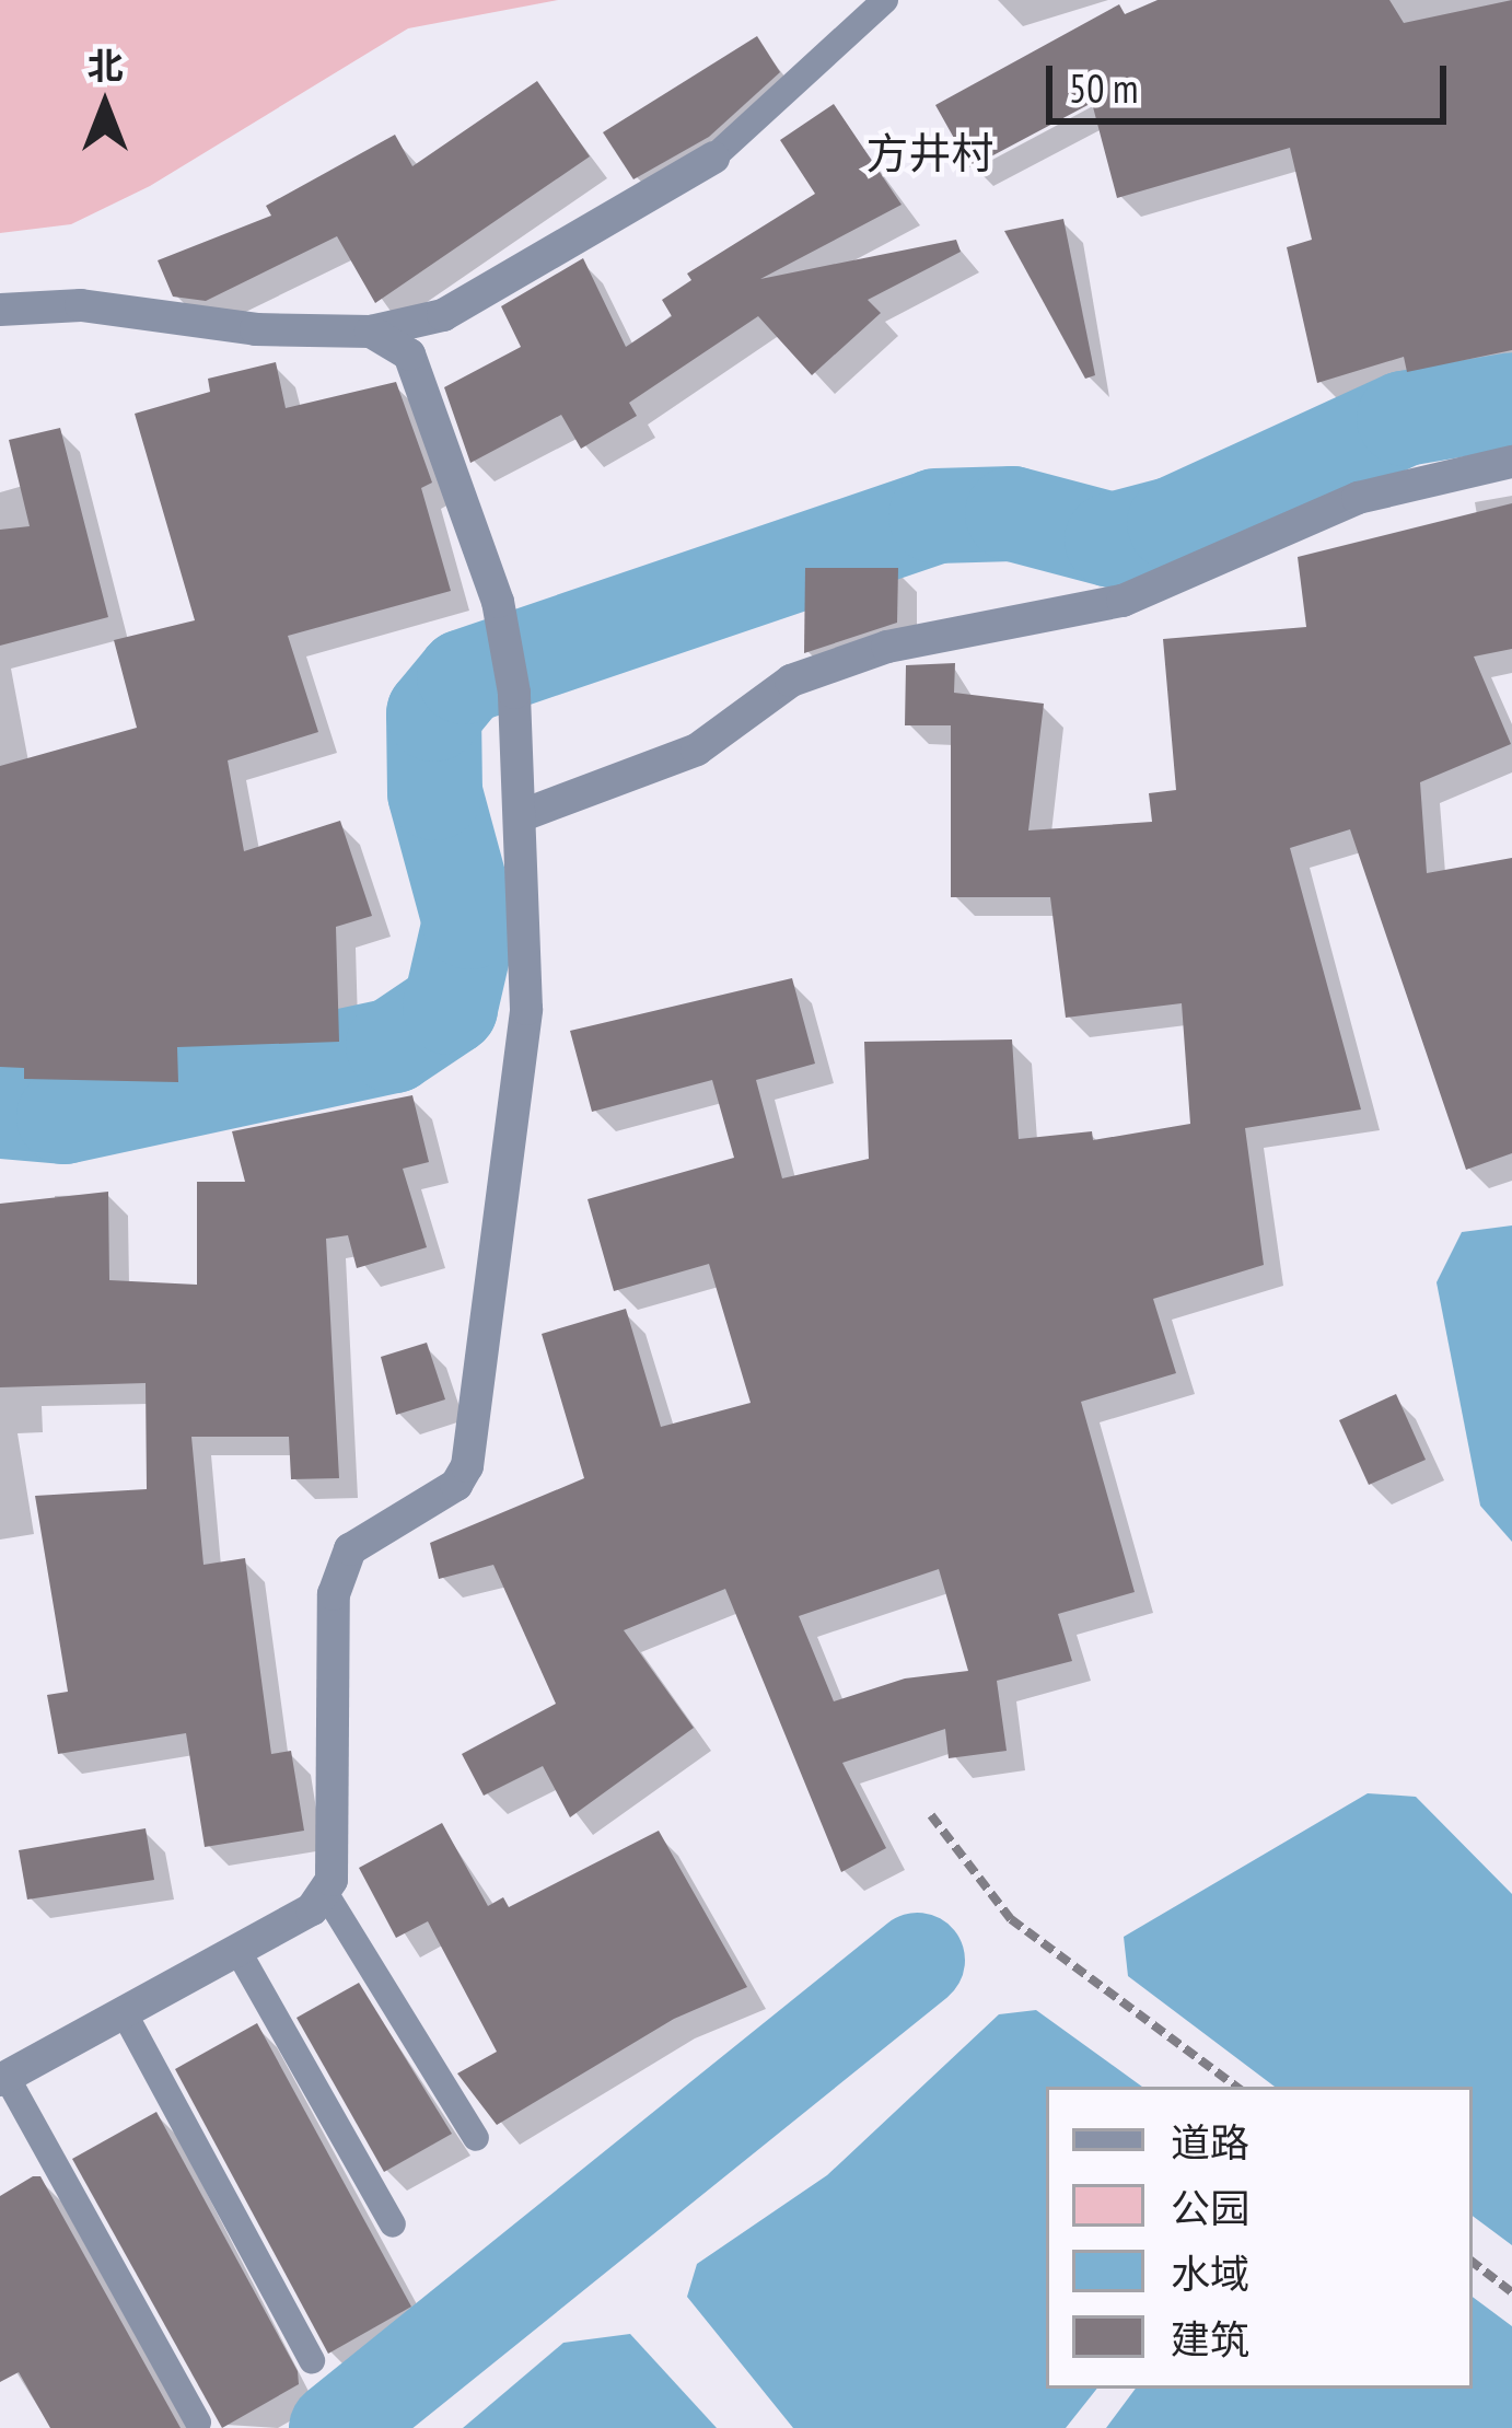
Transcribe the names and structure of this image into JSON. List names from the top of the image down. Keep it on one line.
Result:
{"districts":["方井村"],"legend":["道路","公园","水域","建筑"],"scale_bar":"50 m","north":"top"}
